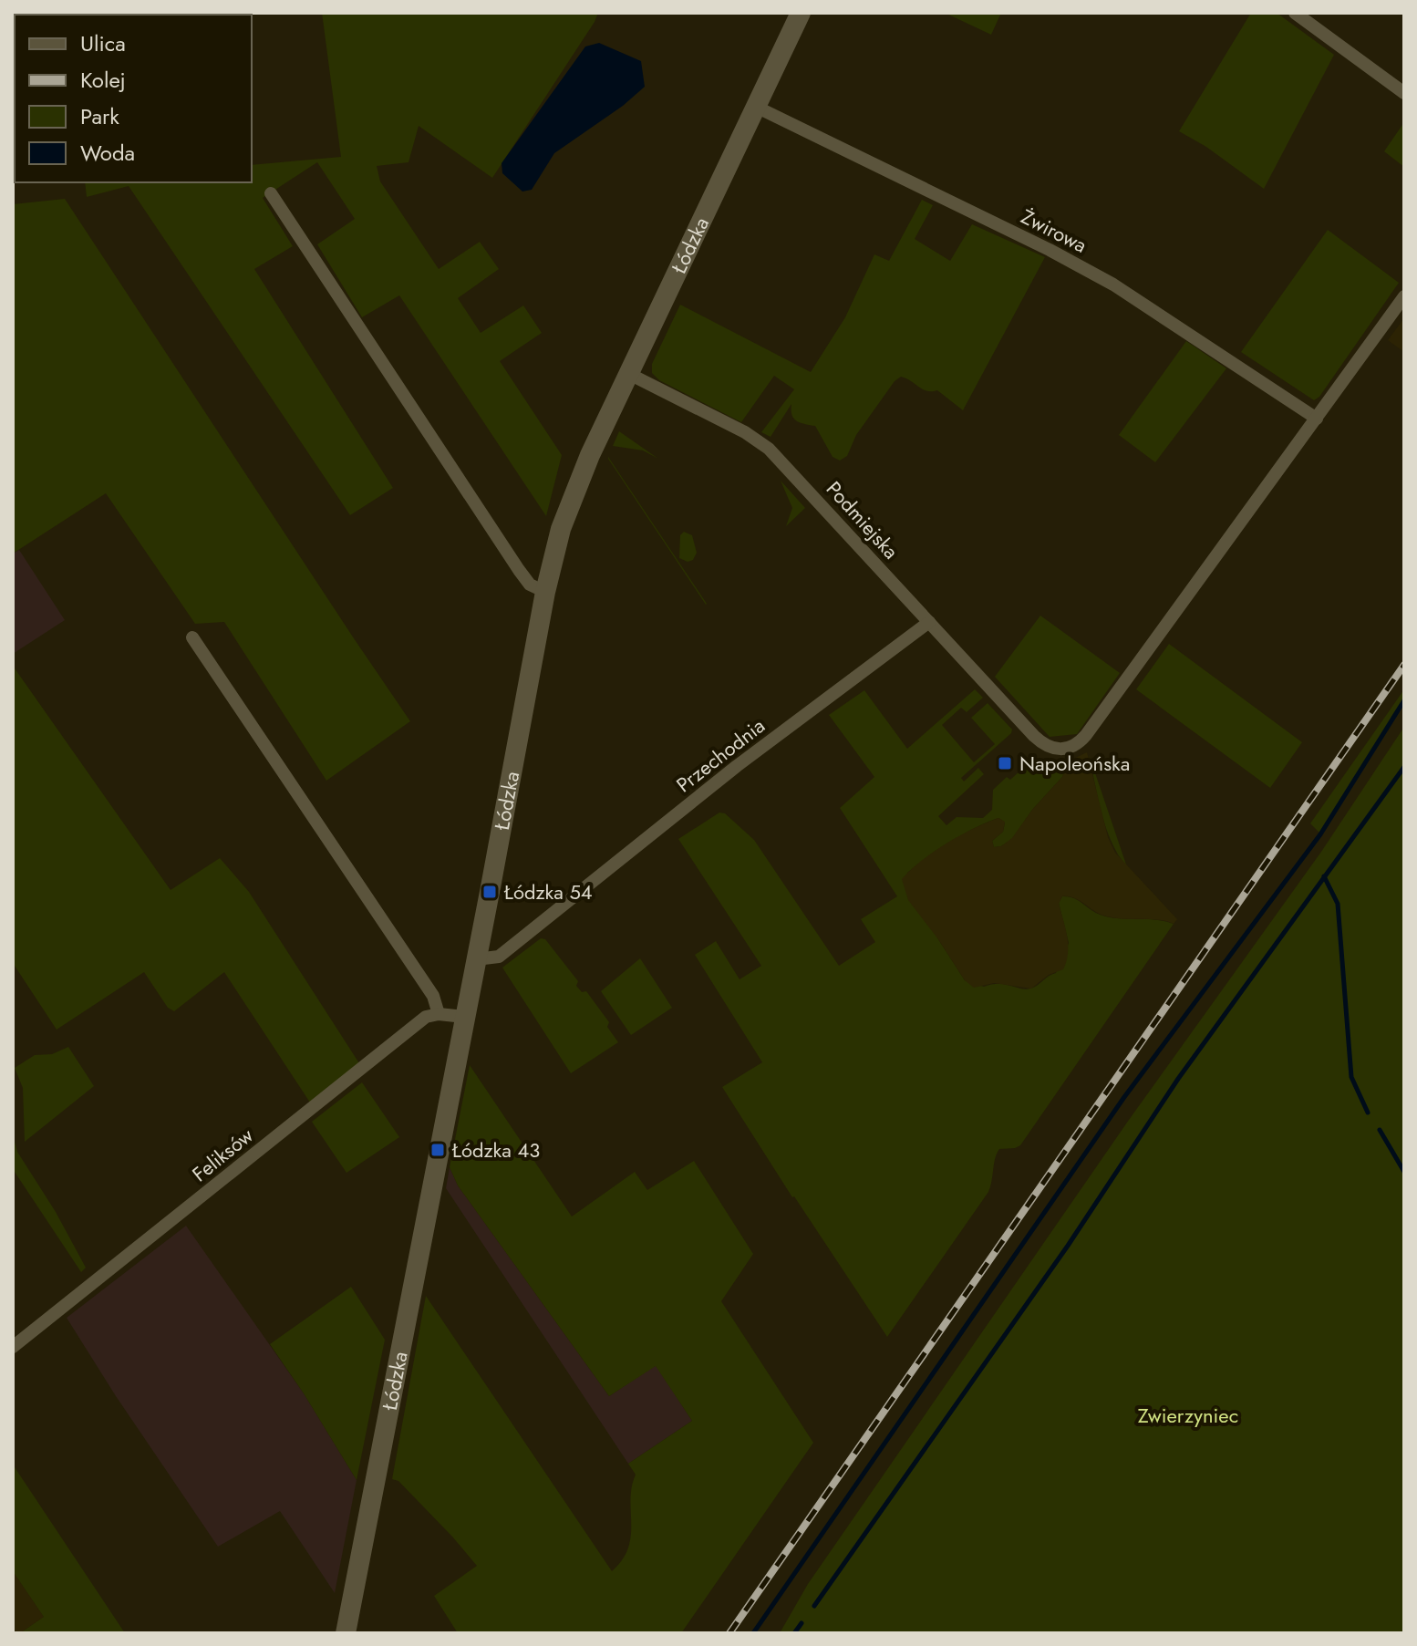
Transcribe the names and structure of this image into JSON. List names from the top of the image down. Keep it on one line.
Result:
{"streets":{"main road":["Łódzka"],"street":["Żwirowa","Podmiejska","Przechodnia","Feliksów"]},"crossings":[["Żwirowa","Łódzka"],["Żwirowa","Podmiejska"],["Łódzka","Podmiejska"],["Łódzka","Przechodnia"],["Podmiejska","Przechodnia"]],"parks":["Zwierzyniec"],"places":{"transit":["Napoleońska","Łódzka 54","Łódzka 43"]},"legend":["Ulica","Kolej","Park","Woda"]}
